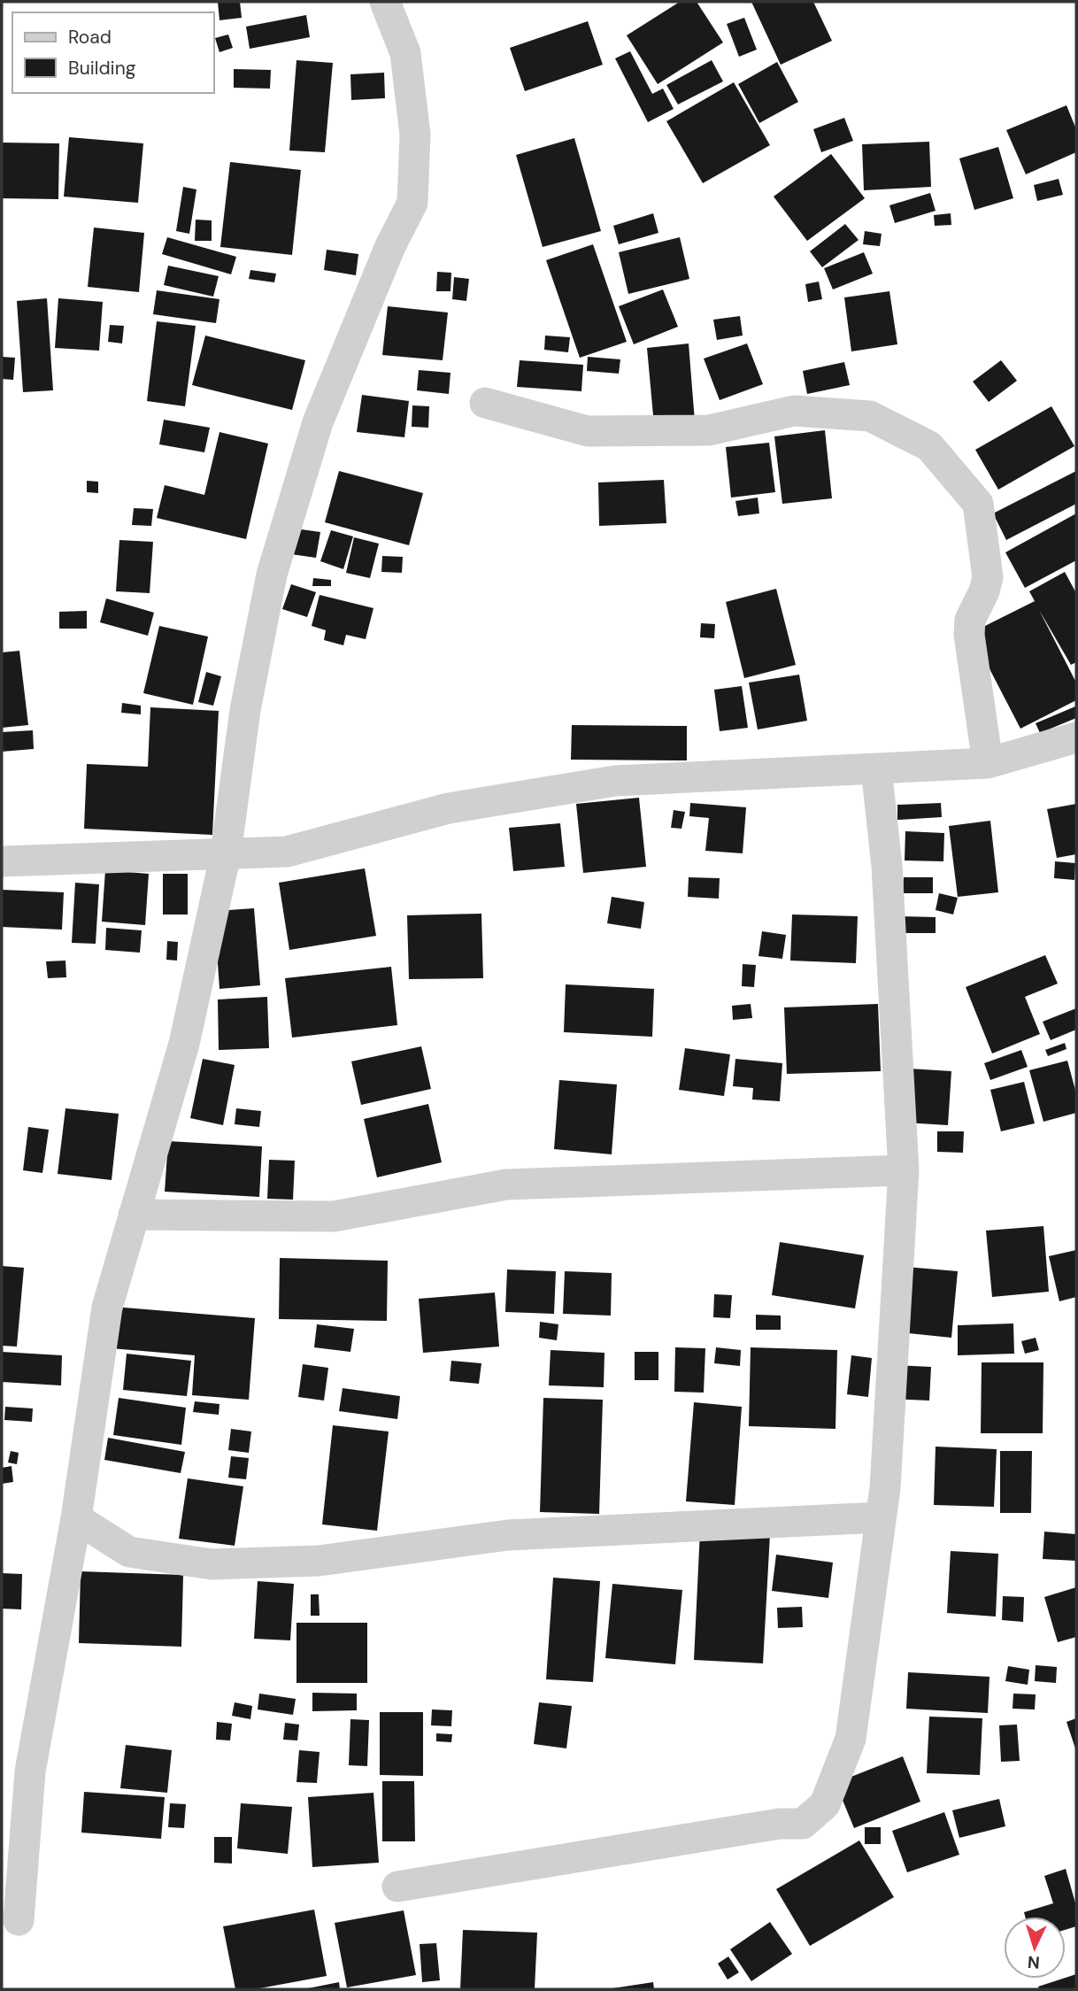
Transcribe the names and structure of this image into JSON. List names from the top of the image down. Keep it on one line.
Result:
{"legend":["Road","Building"],"north":"bottom"}
